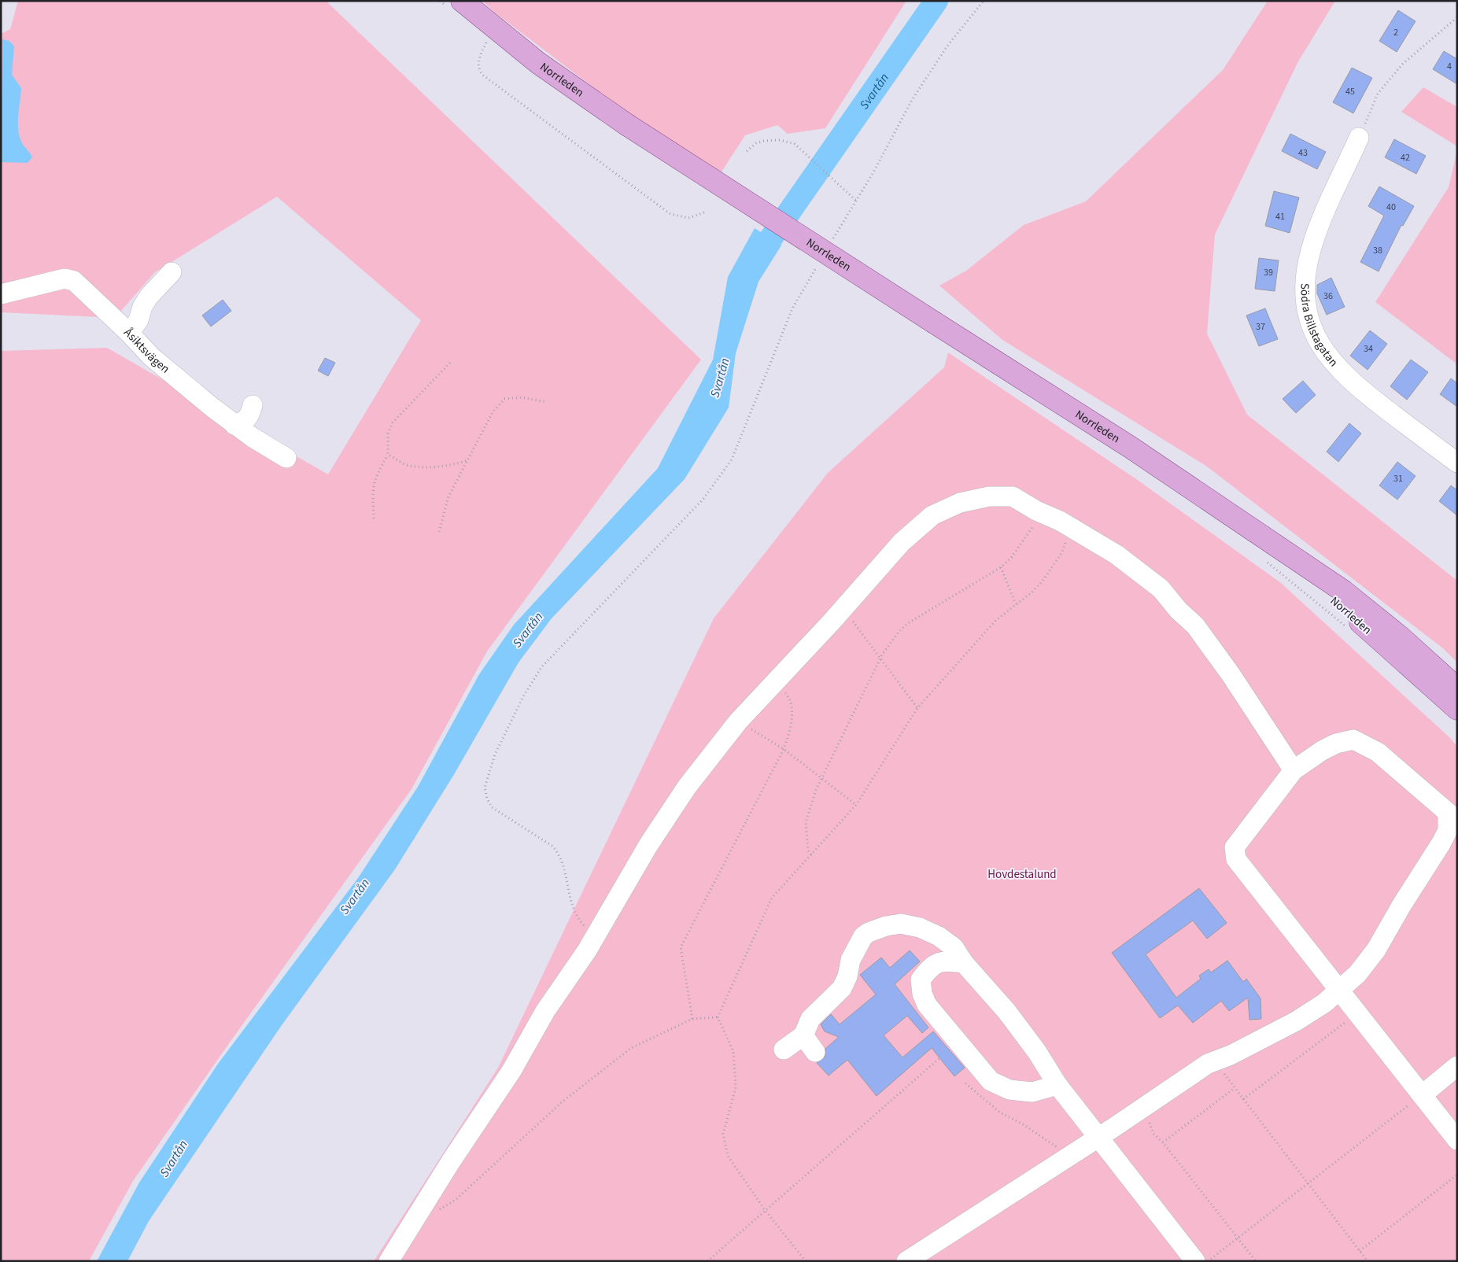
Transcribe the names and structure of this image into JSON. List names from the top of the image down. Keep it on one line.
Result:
{"streets":{"main road":["Norrleden"],"street":["Södra Billstagatan","Åsiktsvägen"]},"water":["Svartån"],"parks":["Hovdestalund"],"house_numbers":["2","4","45","43","42","40","41","38","39","36","37","34","31"]}
